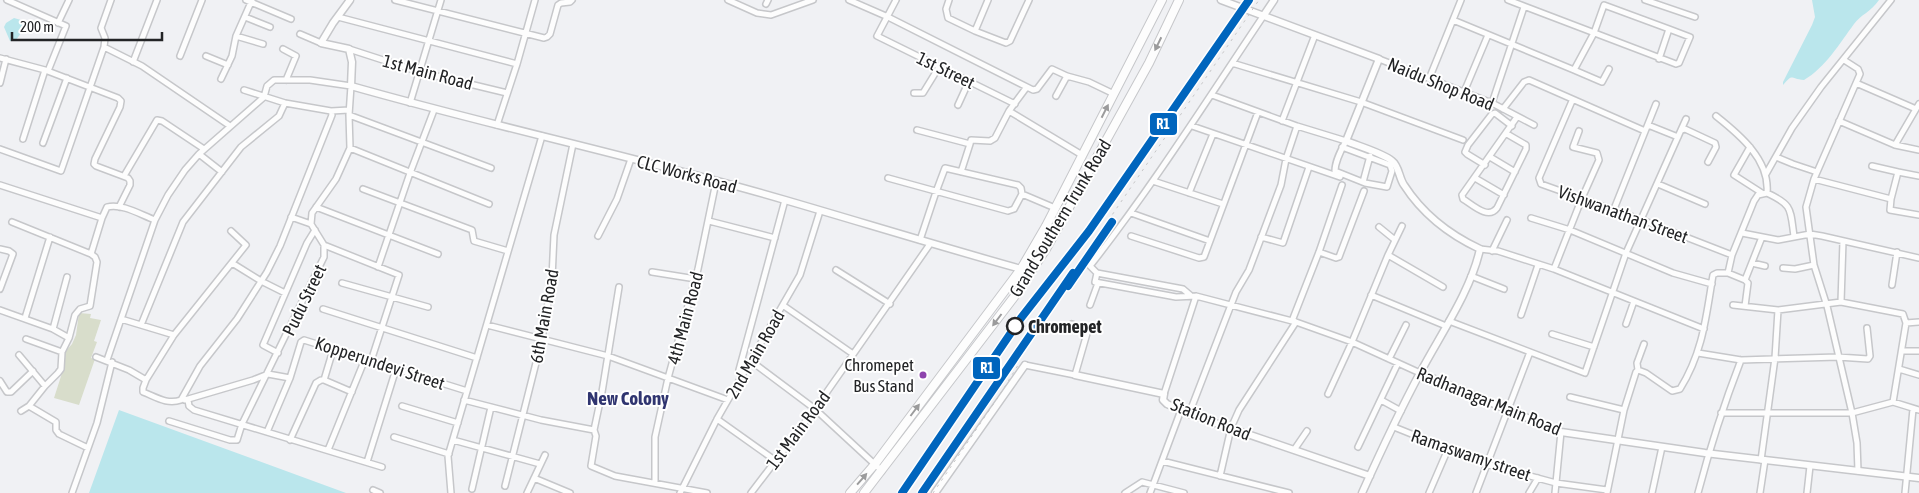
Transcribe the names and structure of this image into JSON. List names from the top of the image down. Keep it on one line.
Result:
{"streets":{"main road":["Grand Southern Trunk Road"],"street":["1st Street","1st Main Road","Naidu Shop Road","CLC Works Road","Vishwanathan Street","Pudu Street","6th Main Road","4th Main Road","2nd Main Road","Kopperundevi Street","Radhanagar Main Road","Station Road","Ramaswamy street"]},"crossings":[["1st Main Road","CLC Works Road"],["CLC Works Road","Grand Southern Trunk Road"],["CLC Works Road","6th Main Road"],["CLC Works Road","4th Main Road"],["CLC Works Road","2nd Main Road"]],"districts":["New Colony"],"places":["Chromepet","Chromepet Bus Stand"],"lines":["transit line R1"],"scale_bar":"200 m"}
